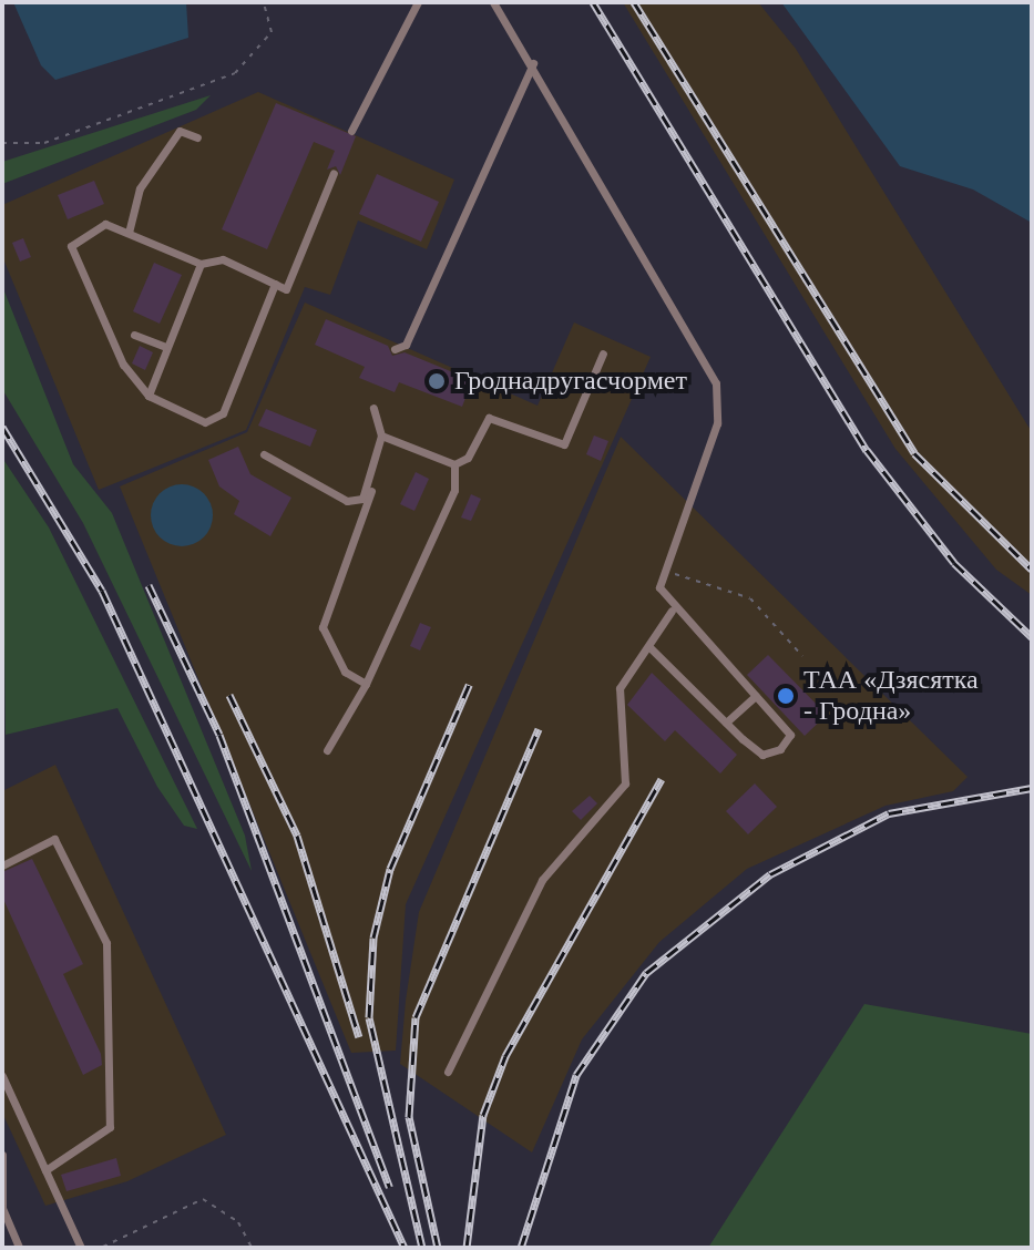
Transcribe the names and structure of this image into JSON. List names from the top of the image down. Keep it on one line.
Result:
{"places":["Гроднадругасчормет","ТАА «Дзясятка - Гродна»"]}
